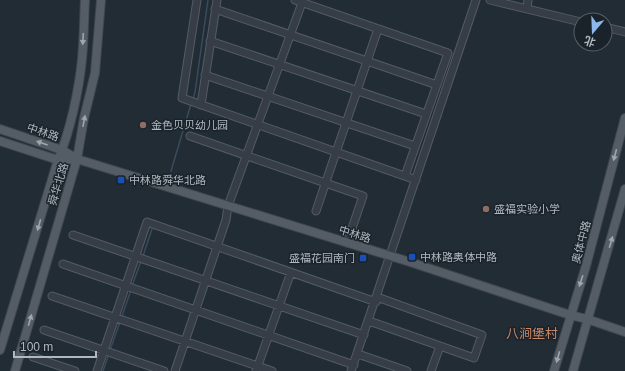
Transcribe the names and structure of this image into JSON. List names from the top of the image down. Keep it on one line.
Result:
{"streets":{"main road":["中林路","舜华北路","奥体中路"]},"crossings":[["中林路","舜华北路"],["中林路","奥体中路"]],"districts":["八涧堡村"],"places":{"other":["金色贝贝幼儿园","盛福实验小学"],"transit":["中林路舜华北路","中林路奥体中路","盛福花园南门"]},"scale_bar":"100 m","north":"bottom"}
